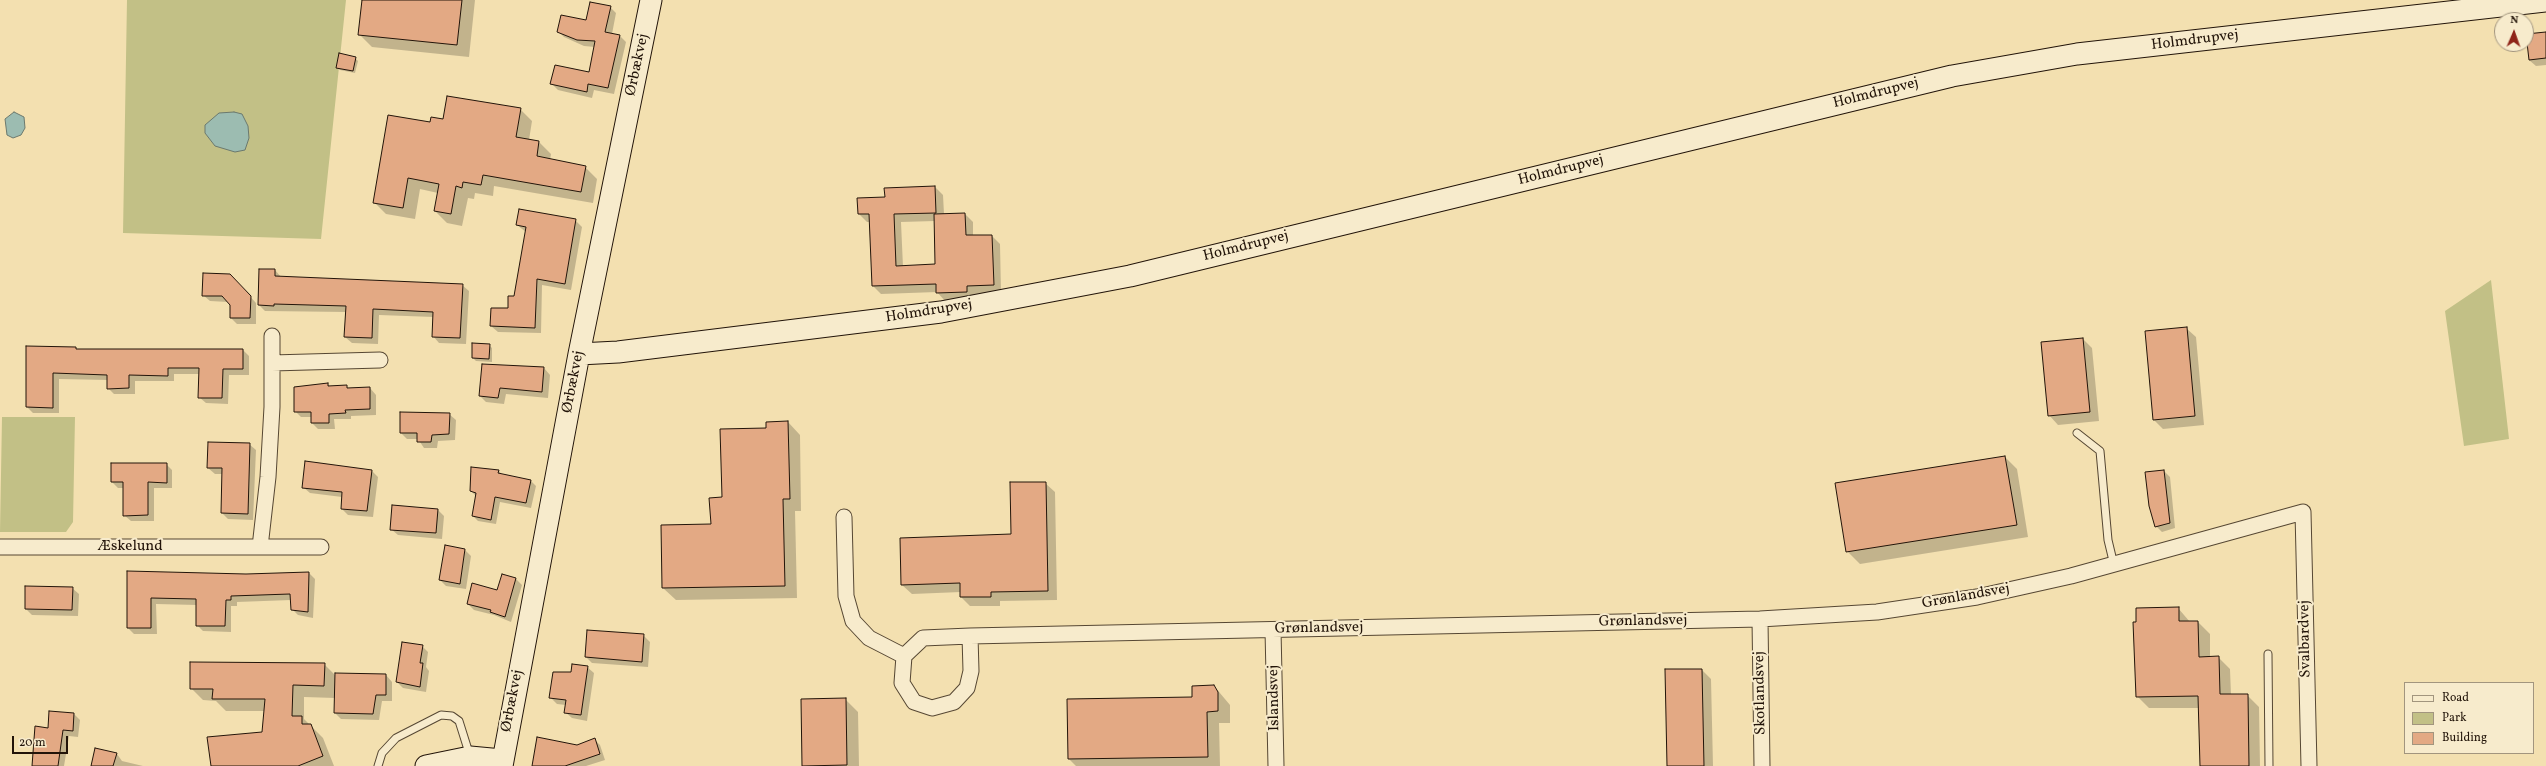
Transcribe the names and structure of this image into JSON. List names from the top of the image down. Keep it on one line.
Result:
{"streets":{"street":["Holmdrupvej","Ørbækvej","Æskelund","Grønlandsvej","Svalbardvej","Skotlandsvej","Islandsvej"]},"crossings":[["Holmdrupvej","Ørbækvej"],["Grønlandsvej","Svalbardvej"],["Grønlandsvej","Skotlandsvej"],["Grønlandsvej","Islandsvej"]],"legend":["Road","Park","Building"],"scale_bar":"20 m","north":"top"}
